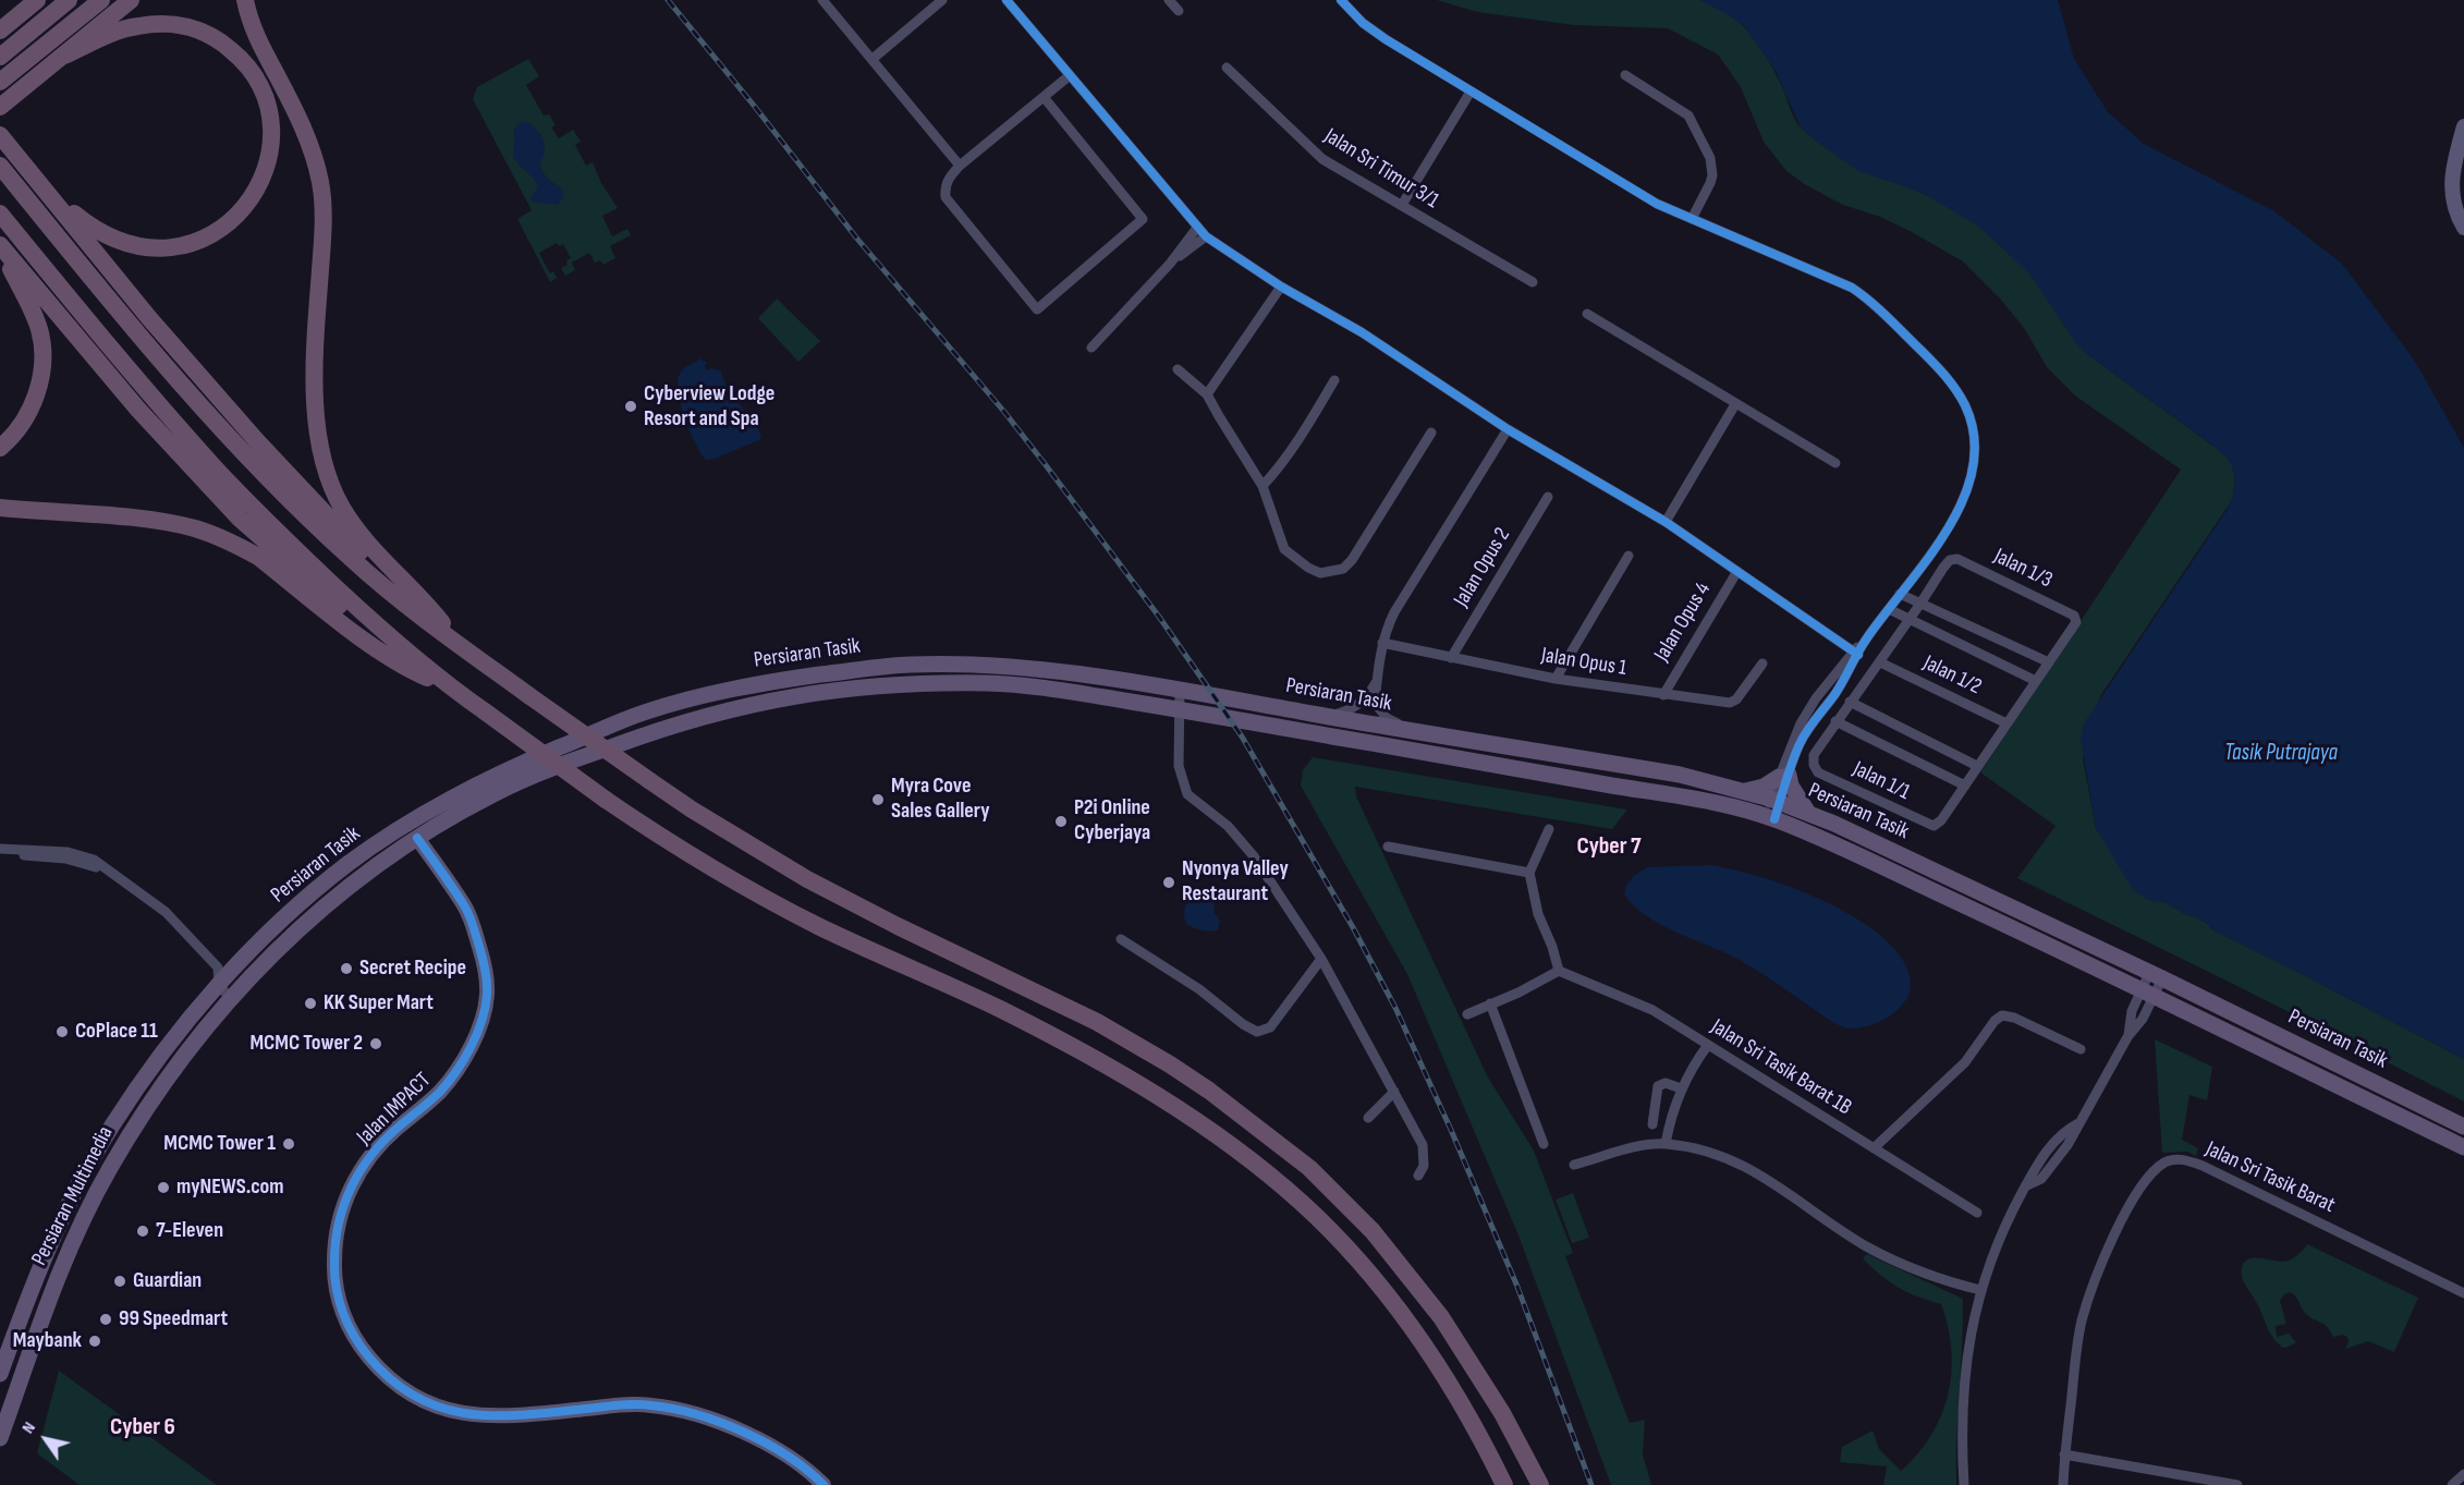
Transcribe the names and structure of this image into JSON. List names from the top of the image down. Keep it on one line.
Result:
{"streets":{"main road":["Persiaran Tasik","Persiaran Multimedia"],"street":["Jalan Sri Timur 3/1","Jalan Opus 2","Jalan 1/3","Jalan Opus 4","Jalan Opus 1","Jalan 1/2","Jalan 1/1","Jalan Sri Tasik Barat 1B","Jalan IMPACT","Jalan Sri Tasik Barat"]},"crossings":[["Jalan Opus 2","Jalan Opus 1"],["Jalan Opus 4","Jalan Opus 1"],["Persiaran Tasik","Jalan IMPACT"],["Persiaran Tasik","Persiaran Multimedia"]],"districts":["Cyber 7","Cyber 6"],"water":["Tasik Putrajaya"],"places":["Cyberview Lodge Resort and Spa","Myra Cove Sales Gallery","P2i Online Cyberjaya","Nyonya Valley Restaurant","Secret Recipe","KK Super Mart","CoPlace 11","MCMC Tower 2","MCMC Tower 1","myNEWS.com","7-Eleven","Guardian","99 Speedmart","Maybank"],"north":"top left"}
